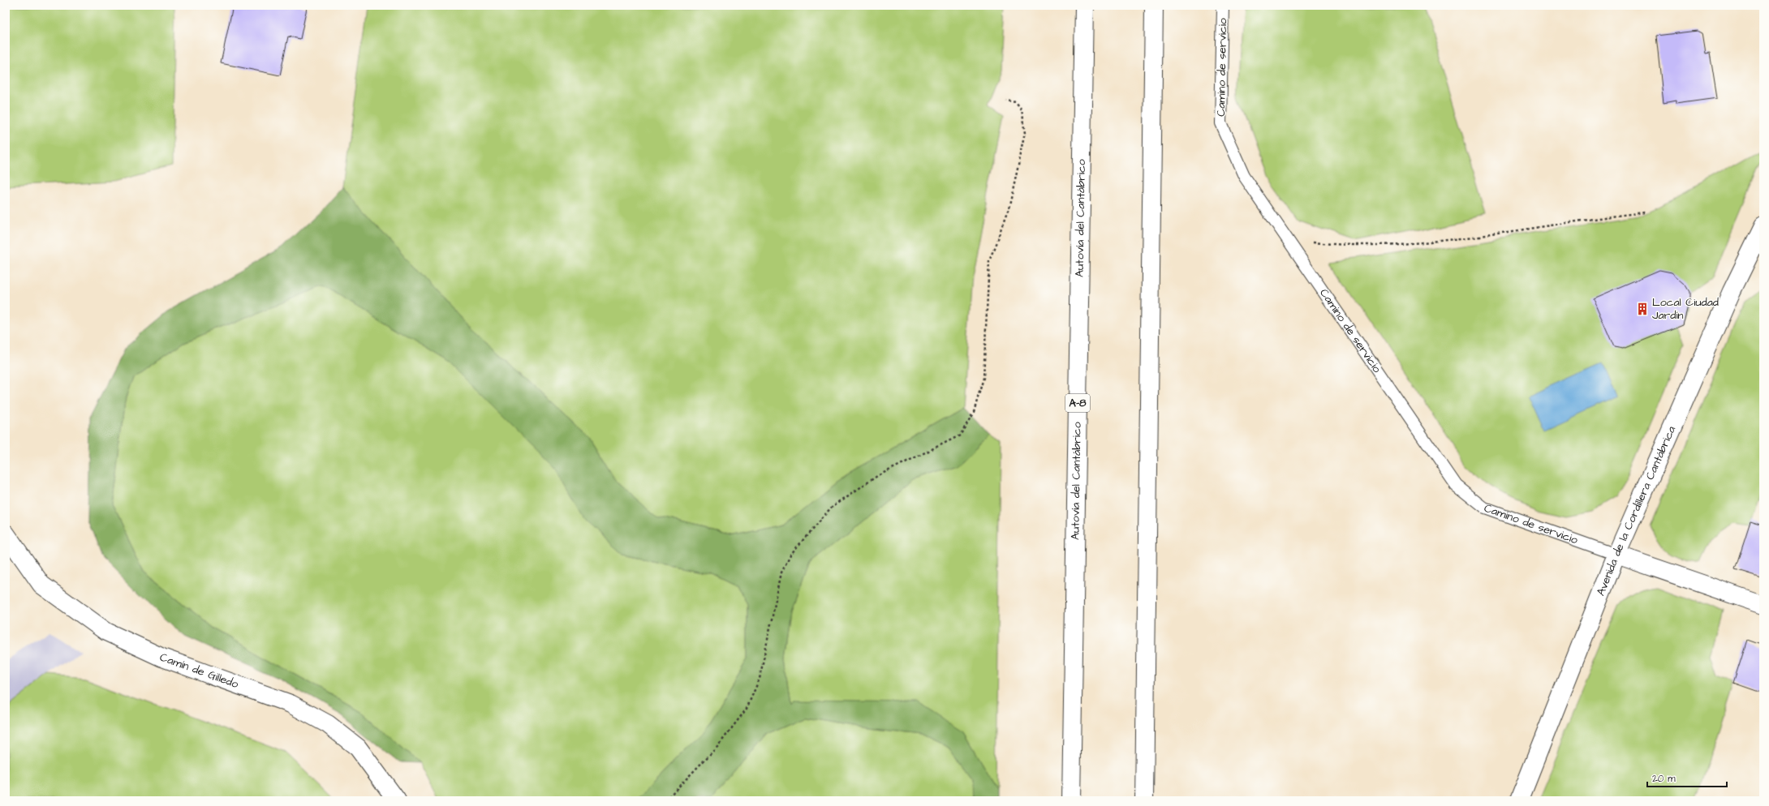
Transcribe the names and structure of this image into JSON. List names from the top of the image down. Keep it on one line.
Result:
{"streets":{"main road":["Autovía del Cantábrico","A-8","Avenida de la Cordillera Cantábrica","Camín de Gilledo"],"lane":["Camino de servicio"]},"crossings":[["Camino de servicio","Avenida de la Cordillera Cantábrica"]],"places":{"building":["Local Ciudad Jardín"]},"scale_bar":"20 m"}
